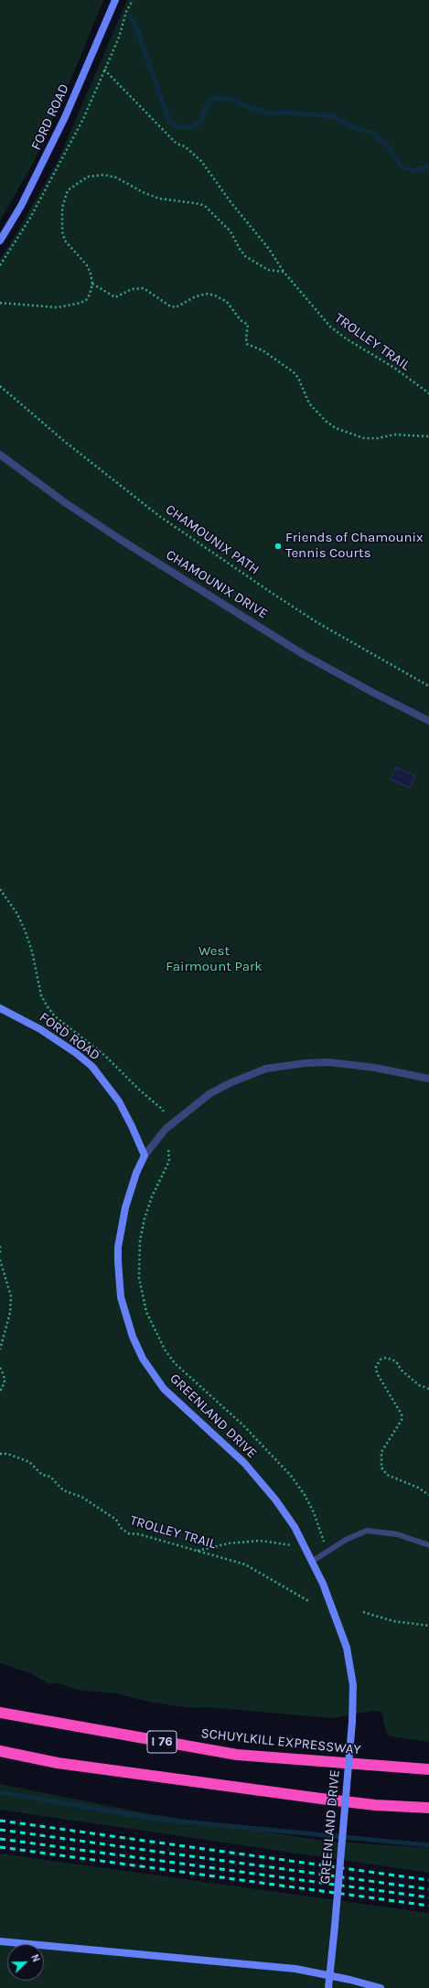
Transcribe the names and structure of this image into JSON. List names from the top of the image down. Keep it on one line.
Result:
{"streets":{"highway":["I 76","SCHUYLKILL EXPRESSWAY"],"main road":["FORD ROAD","GREENLAND DRIVE"],"street":["CHAMOUNIX DRIVE"],"path":["TROLLEY TRAIL","CHAMOUNIX PATH"]},"crossings":[["FORD ROAD","GREENLAND DRIVE"]],"parks":["West Fairmount Park"],"places":["Friends of Chamounix Tennis Courts"],"north":"top right"}
